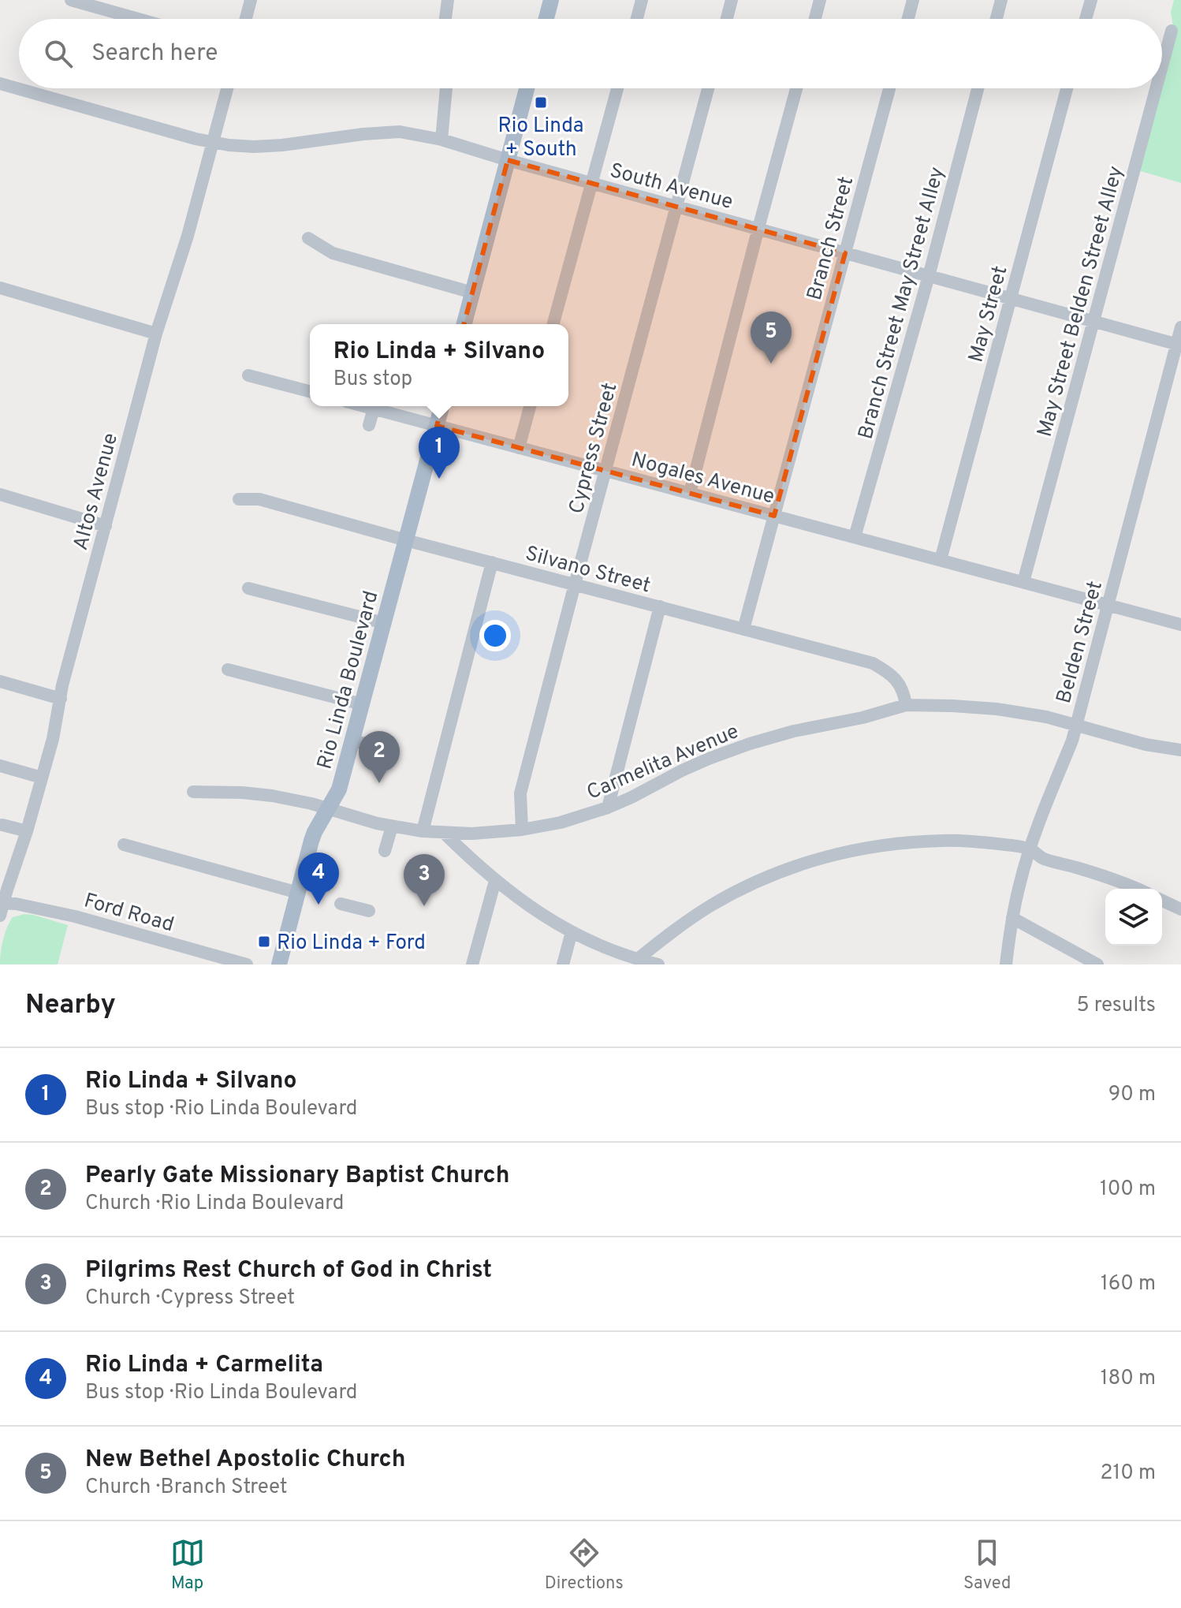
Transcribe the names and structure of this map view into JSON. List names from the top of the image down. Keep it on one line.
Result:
{"streets":{"main road":["Rio Linda Boulevard"],"street":["South Avenue","Branch Street","May Street Belden Street Alley","Branch Street May Street Alley","May Street","Cypress Street","Nogales Avenue","Altos Avenue","Silvano Street","Belden Street","Carmelita Avenue","Ford Road"]},"crossings":[["South Avenue","Branch Street"],["South Avenue","May Street Belden Street Alley"],["South Avenue","Branch Street May Street Alley"],["South Avenue","May Street"],["South Avenue","Cypress Street"],["South Avenue","Altos Avenue"],["South Avenue","Belden Street"],["Branch Street","Nogales Avenue"],["Branch Street","Silvano Street"],["May Street Belden Street Alley","Nogales Avenue"],["Branch Street May Street Alley","Nogales Avenue"],["May Street","Nogales Avenue"],["Cypress Street","Nogales Avenue"],["Cypress Street","Silvano Street"],["Cypress Street","Carmelita Avenue"],["Nogales Avenue","Belden Street"],["Nogales Avenue","Rio Linda Boulevard"],["Altos Avenue","Ford Road"],["Silvano Street","Rio Linda Boulevard"],["Silvano Street","Carmelita Avenue"],["Belden Street","Carmelita Avenue"],["Rio Linda Boulevard","Carmelita Avenue"]],"places":{"transit":["Rio Linda + South","Rio Linda + Ford"]},"page":{"search":"Search here","pins":["5","1","2","4","3"],"popup":["Rio Linda + Silvano","Bus stop"],"heading":["Nearby","5 results"],"list":[{"mark":"1","name":"Rio Linda + Silvano","note":"Bus stop · Rio Linda Boulevard","value":"90 m"},{"mark":"2","name":"Pearly Gate Missionary Baptist Church","note":"Church · Rio Linda Boulevard","value":"100 m"},{"mark":"3","name":"Pilgrims Rest Church of God in Christ","note":"Church · Cypress Street","value":"160 m"},{"mark":"4","name":"Rio Linda + Carmelita","note":"Bus stop · Rio Linda Boulevard","value":"180 m"},{"mark":"5","name":"New Bethel Apostolic Church","note":"Church · Branch Street","value":"210 m"}],"nav":["Map","Directions","Saved"]}}
